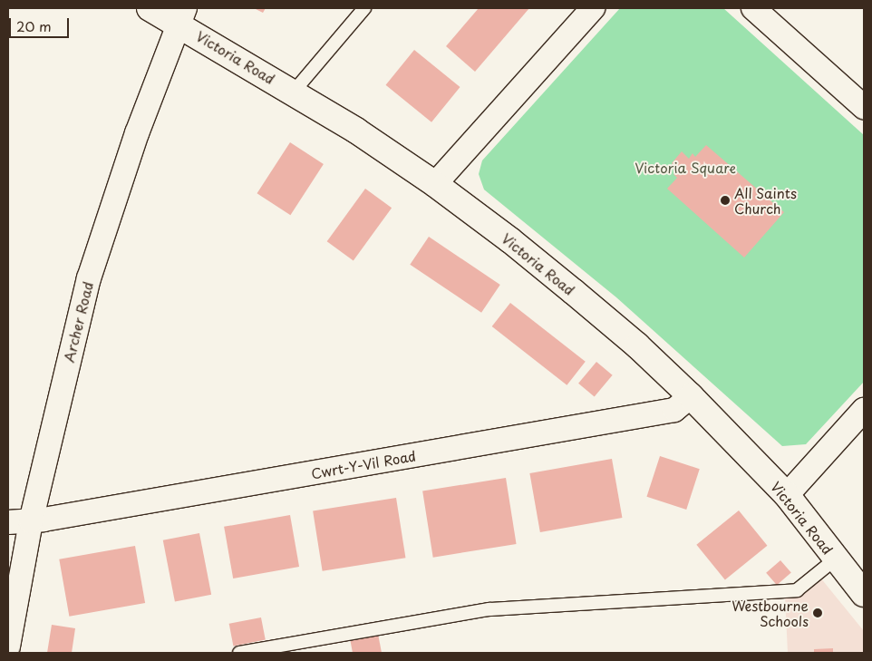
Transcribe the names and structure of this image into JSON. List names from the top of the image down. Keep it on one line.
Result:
{"streets":{"street":["Victoria Road","Archer Road","Cwrt-Y-Vil Road"]},"crossings":[["Victoria Road","Archer Road"],["Victoria Road","Cwrt-Y-Vil Road"],["Archer Road","Cwrt-Y-Vil Road"]],"parks":["Victoria Square"],"places":["All Saints Church","Westbourne Schools"],"scale_bar":"20 m"}
